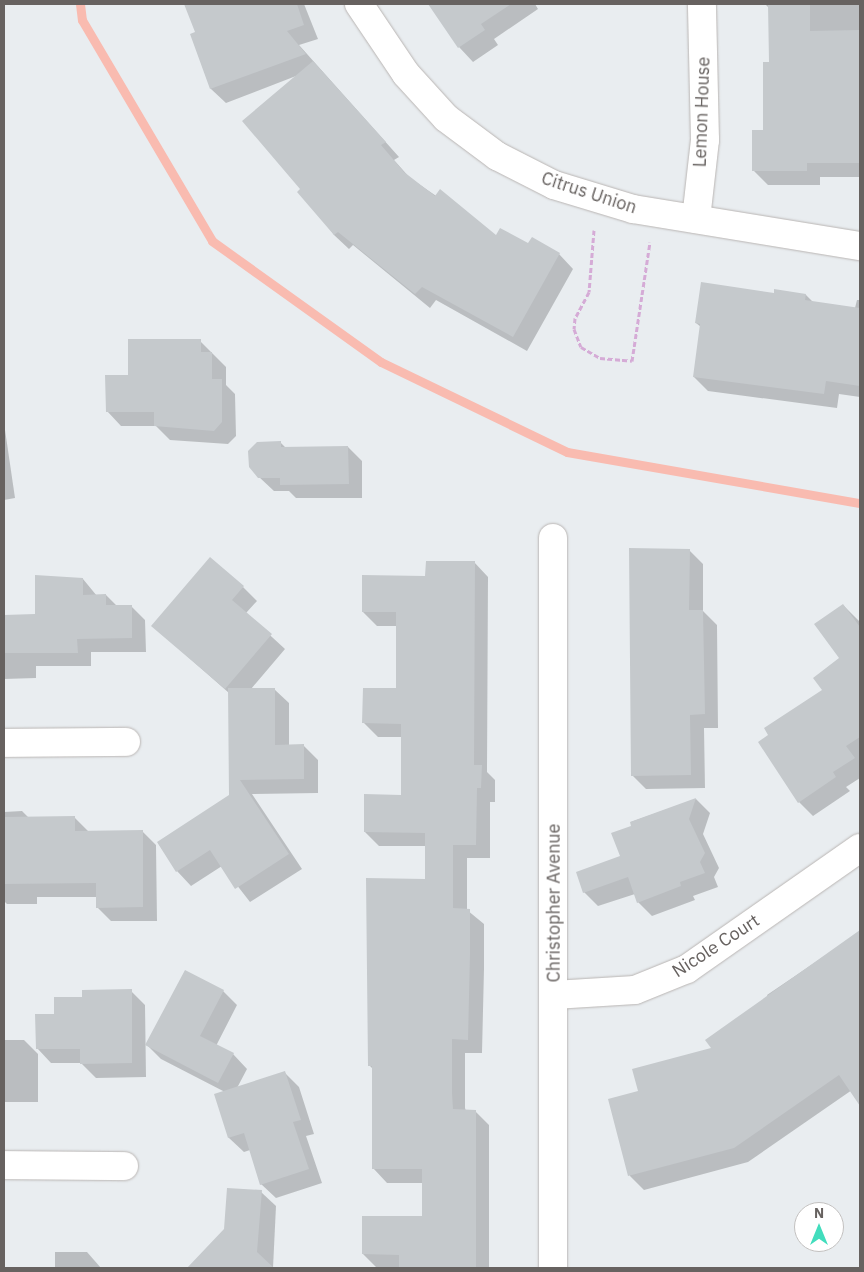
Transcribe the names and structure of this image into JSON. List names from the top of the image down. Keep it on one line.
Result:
{"streets":{"street":["Lemon House","Citrus Union","Christopher Avenue","Nicole Court"]},"crossings":[["Lemon House","Citrus Union"],["Christopher Avenue","Nicole Court"]],"north":"top"}
